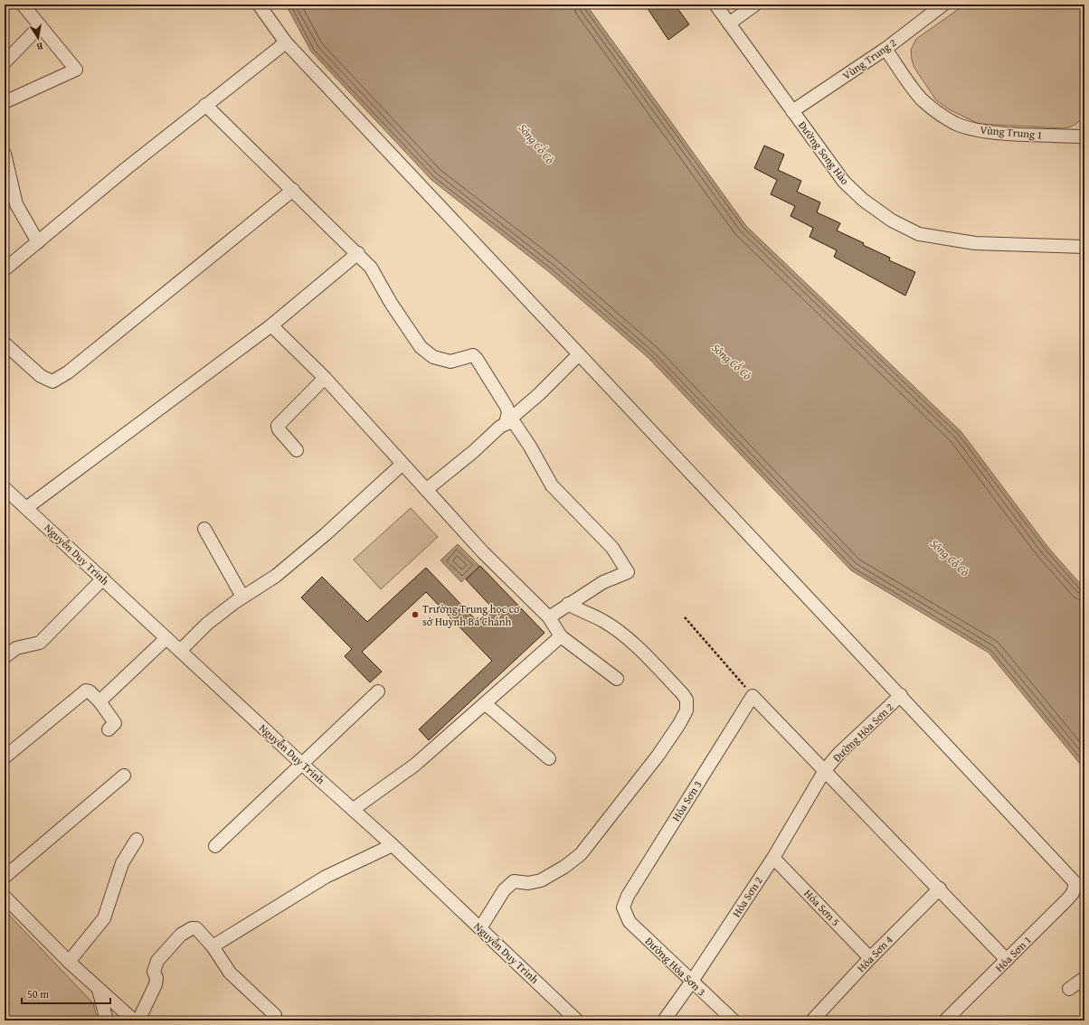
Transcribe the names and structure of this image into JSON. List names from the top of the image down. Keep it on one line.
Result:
{"streets":{"street":["Vùng Trung 2","Vùng Trung 1","Đường Song Hào","Nguyễn Duy Trinh","Đường Hỏa Sơn 2","Hỏa Sơn 3","Hỏa Sơn 2","Hỏa Sơn 5","Hỏa Sơn 4","Hỏa Sơn 1","Đường Hỏa Sơn 3"]},"crossings":[["Vùng Trung 2","Vùng Trung 1"],["Vùng Trung 2","Đường Song Hào"],["Đường Hỏa Sơn 2","Hỏa Sơn 2"],["Hỏa Sơn 3","Đường Hỏa Sơn 3"],["Hỏa Sơn 2","Hỏa Sơn 5"],["Hỏa Sơn 2","Đường Hỏa Sơn 3"],["Hỏa Sơn 5","Hỏa Sơn 4"]],"water":["Sông Cổ Cò"],"places":["Trường Trung học cơ sở Huỳnh Bá Chánh"],"scale_bar":"50 m","north":"bottom"}
